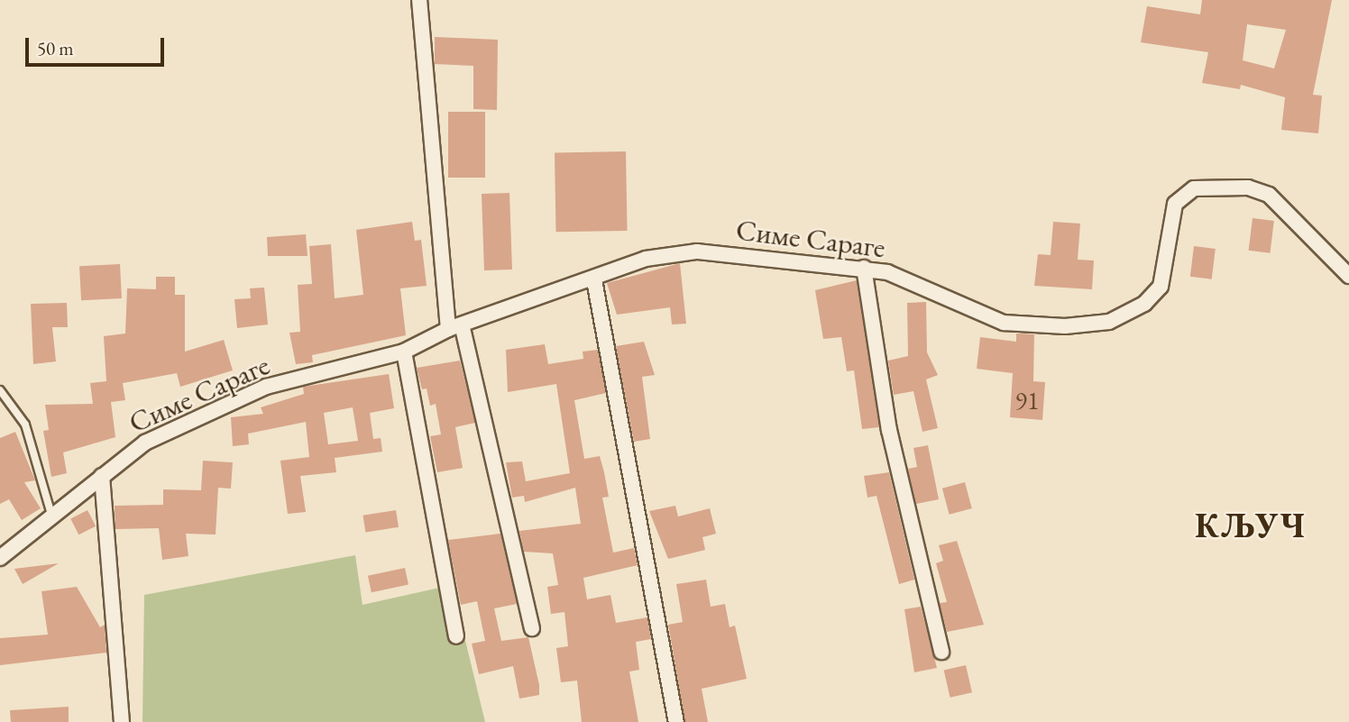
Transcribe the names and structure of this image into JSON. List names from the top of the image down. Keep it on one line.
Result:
{"streets":{"street":["Симе Сараге"]},"districts":["КЉУЧ"],"house_numbers":["91"],"scale_bar":"50 m"}
